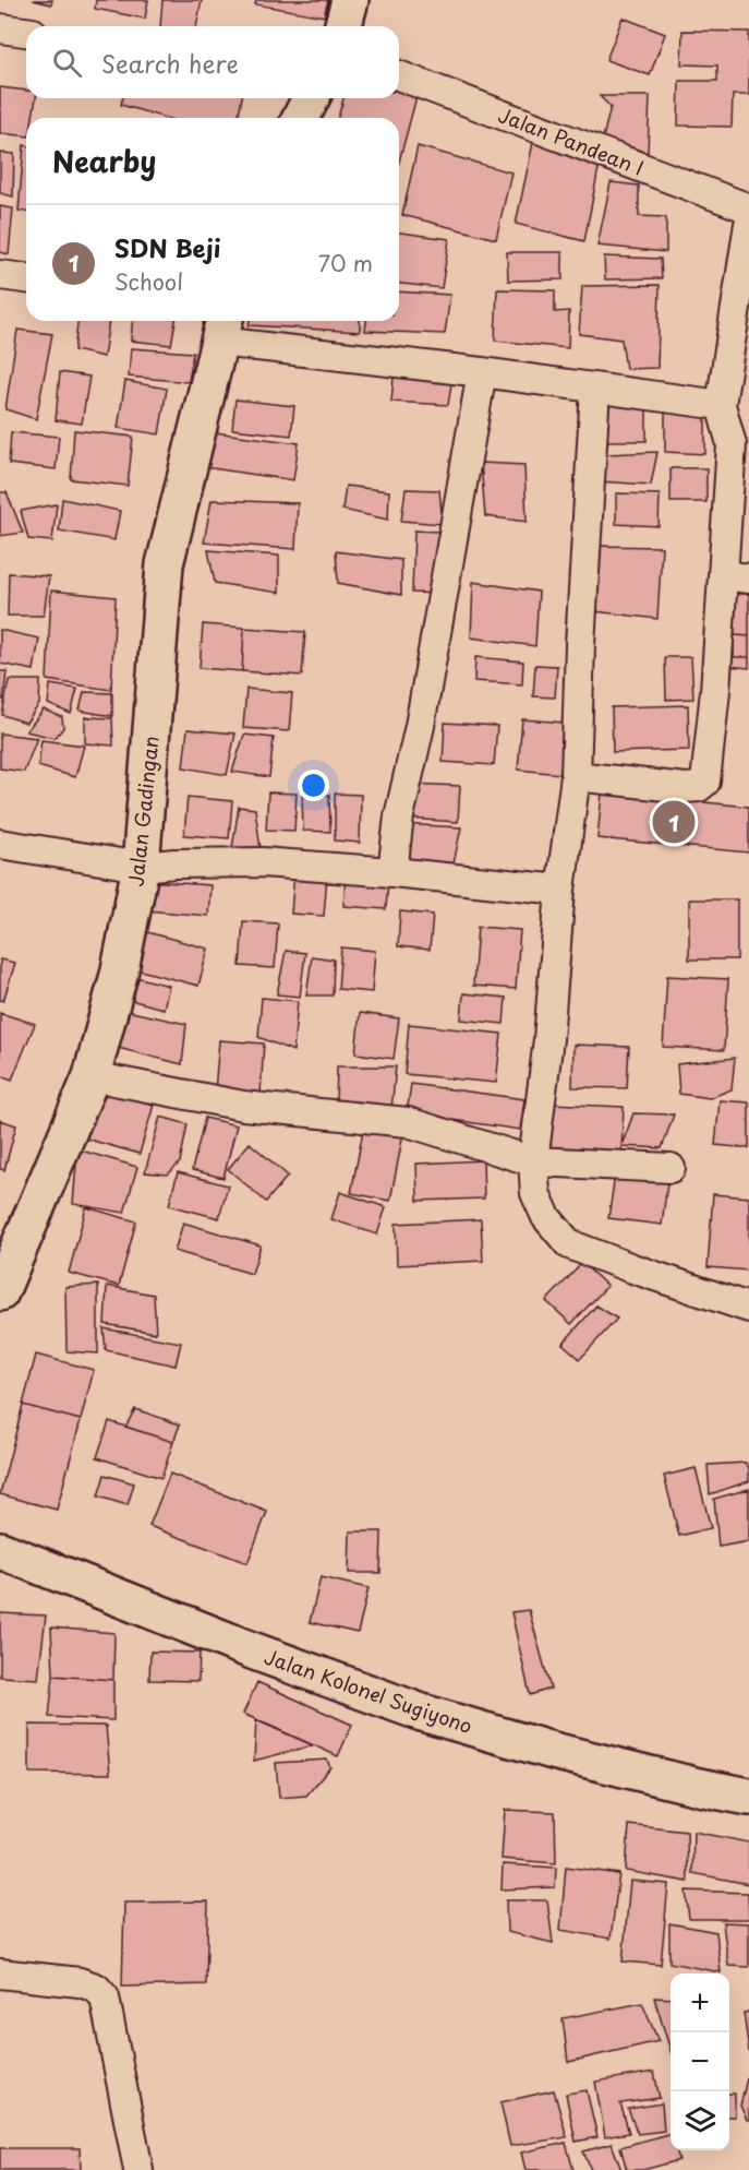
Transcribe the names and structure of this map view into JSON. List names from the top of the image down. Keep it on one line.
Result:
{"streets":{"main road":["Jalan Gadingan","Jalan Kolonel Sugiyono"],"street":["Jalan Pandean I"]},"page":{"search":"Search here","heading":"Nearby","list":[{"mark":"1","name":"SDN Beji","note":"School","value":"70 m"}],"pins":"1","map_buttons":["+","−"]}}
